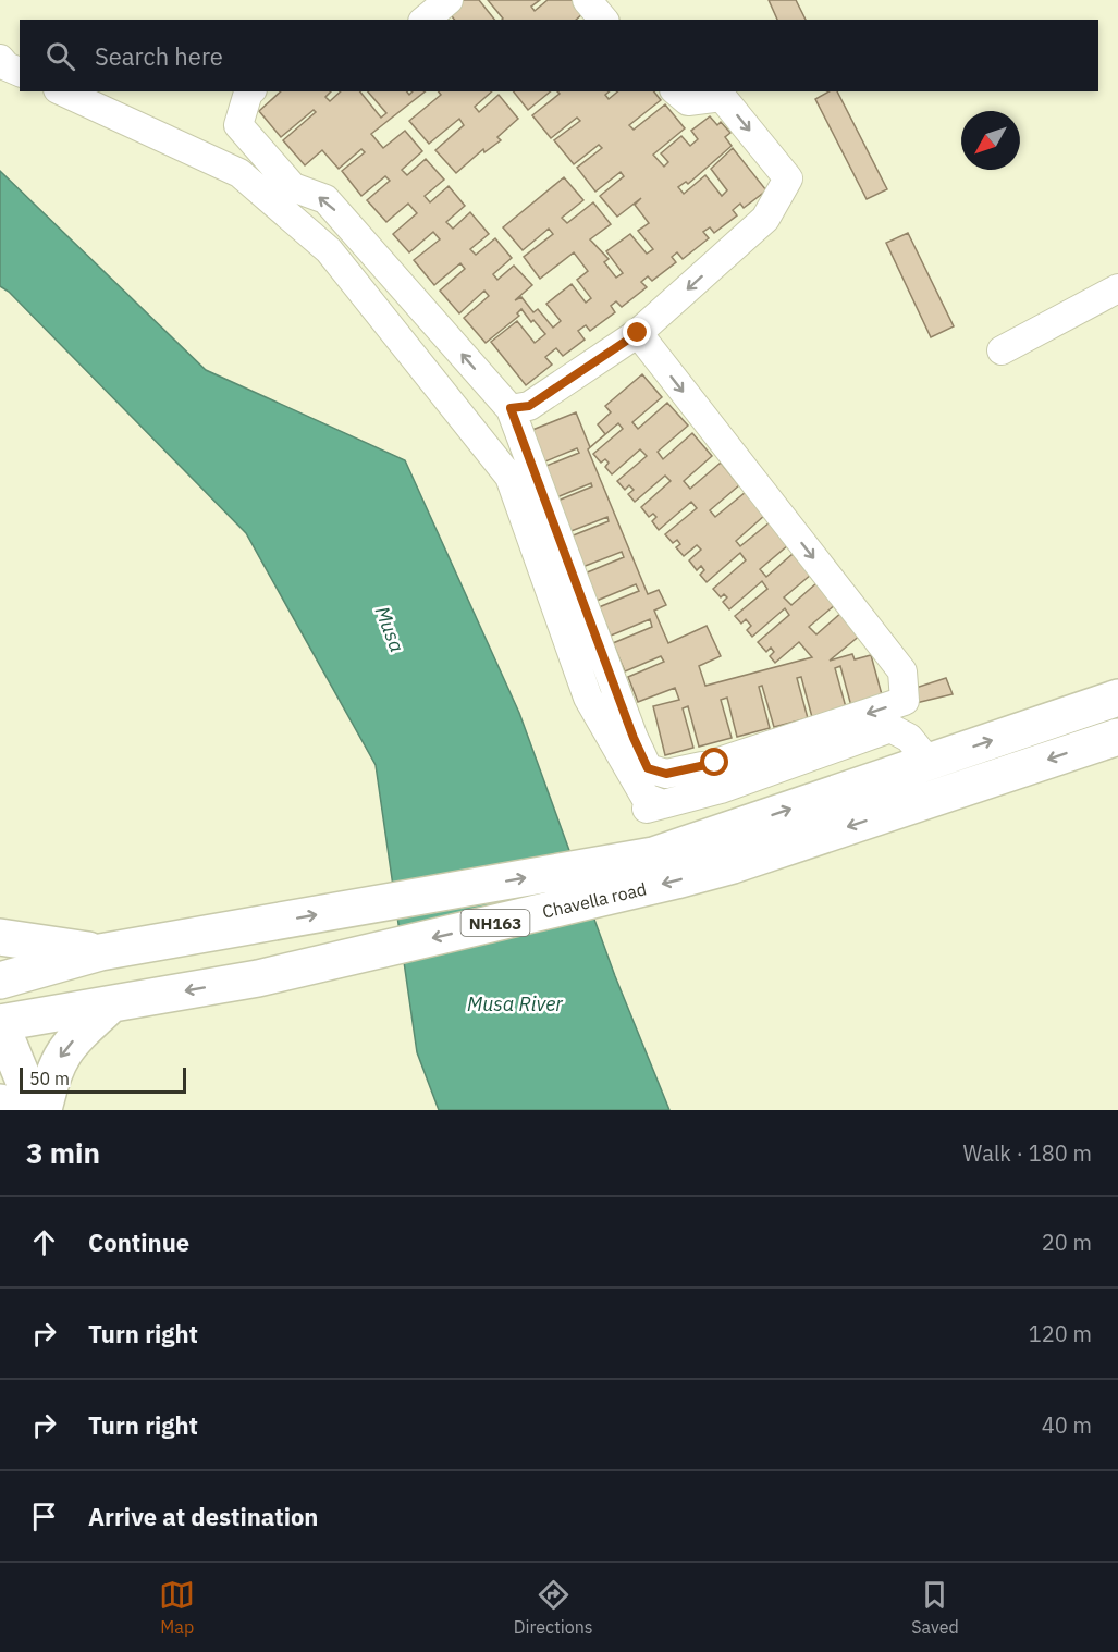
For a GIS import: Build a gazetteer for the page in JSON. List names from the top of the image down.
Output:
{
  "streets": {
    "main road": ["Chavella road", "NH163"]
  },
  "crossings": [
    ["Chavella road", "NH163"]
  ],
  "water": ["Musa", "Musa River"],
  "scale_bar": "50 m",
  "north": "bottom left",
  "page": {
    "search": "Search here",
    "scale": "50 m",
    "heading": ["3 min", "Walk · 180 m"],
    "list": [
      ["Continue", "20 m"],
      ["Turn right", "120 m"],
      ["Turn right", "40 m"],
      "Arrive at destination"
    ],
    "nav": ["Map", "Directions", "Saved"]
  }
}
